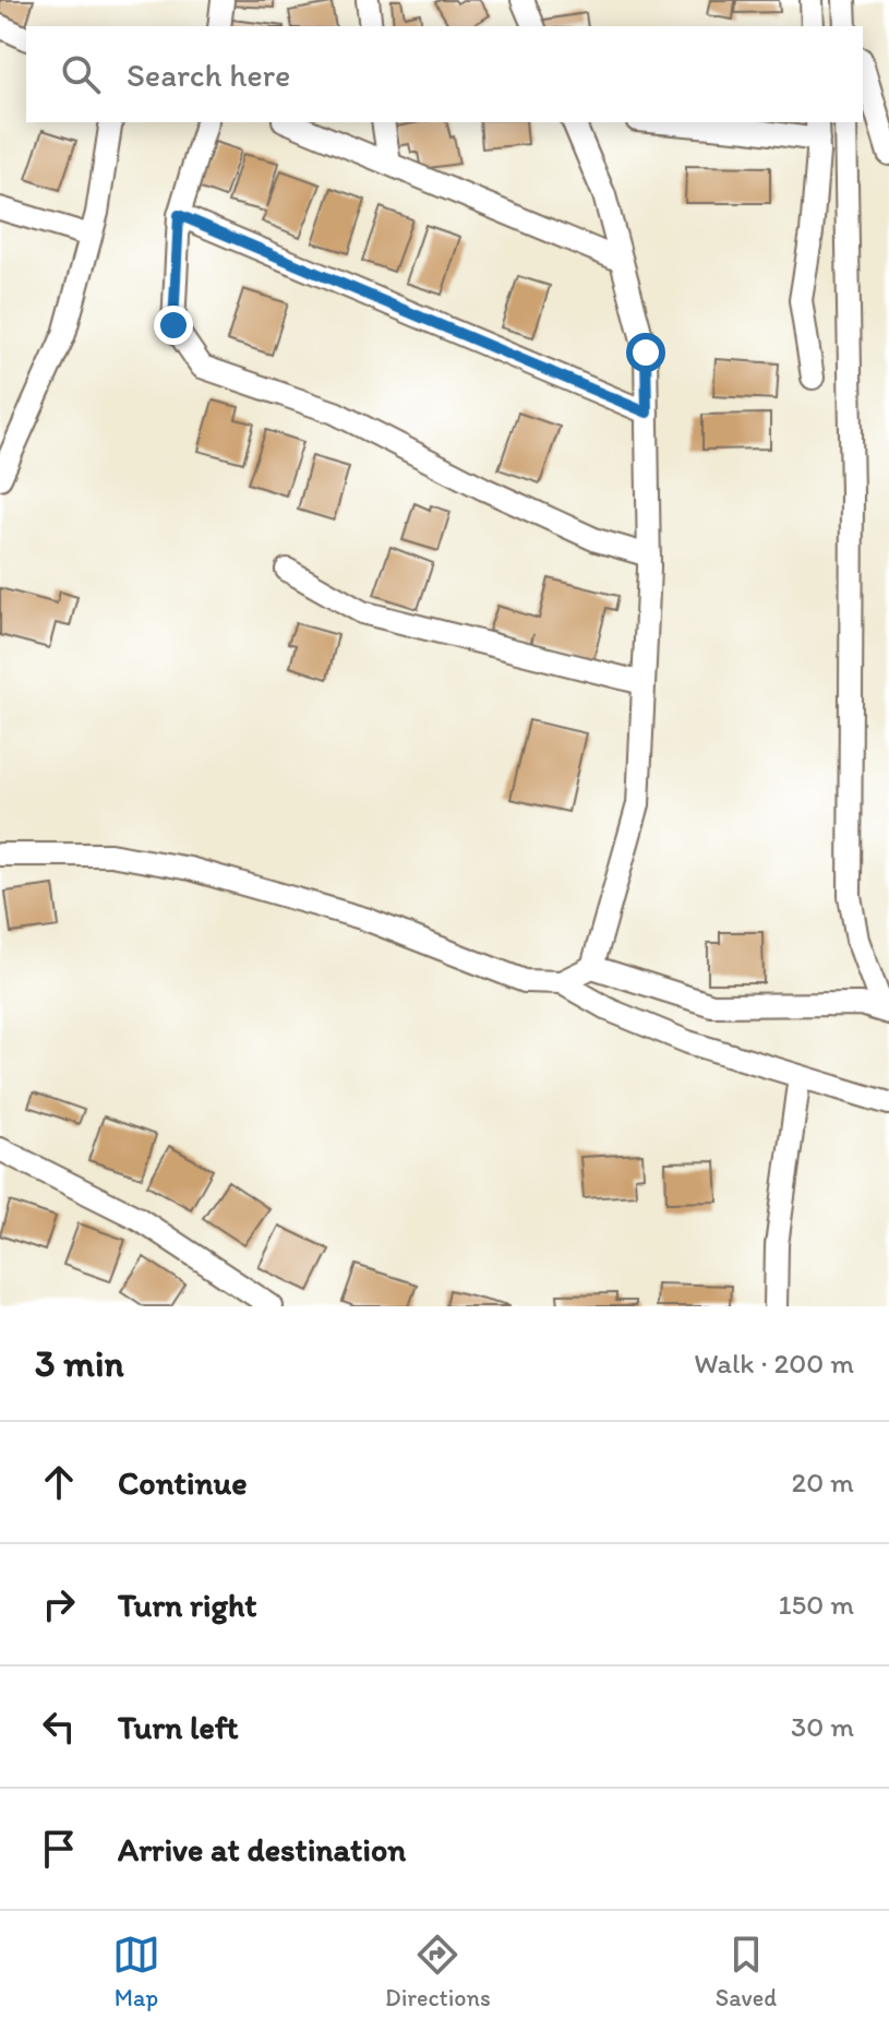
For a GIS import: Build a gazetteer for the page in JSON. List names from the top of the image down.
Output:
{
  "page": {
    "search": "Search here",
    "heading": ["3 min", "Walk · 200 m"],
    "list": [
      ["Continue", "20 m"],
      ["Turn right", "150 m"],
      ["Turn left", "30 m"],
      "Arrive at destination"
    ],
    "nav": ["Map", "Directions", "Saved"]
  }
}
